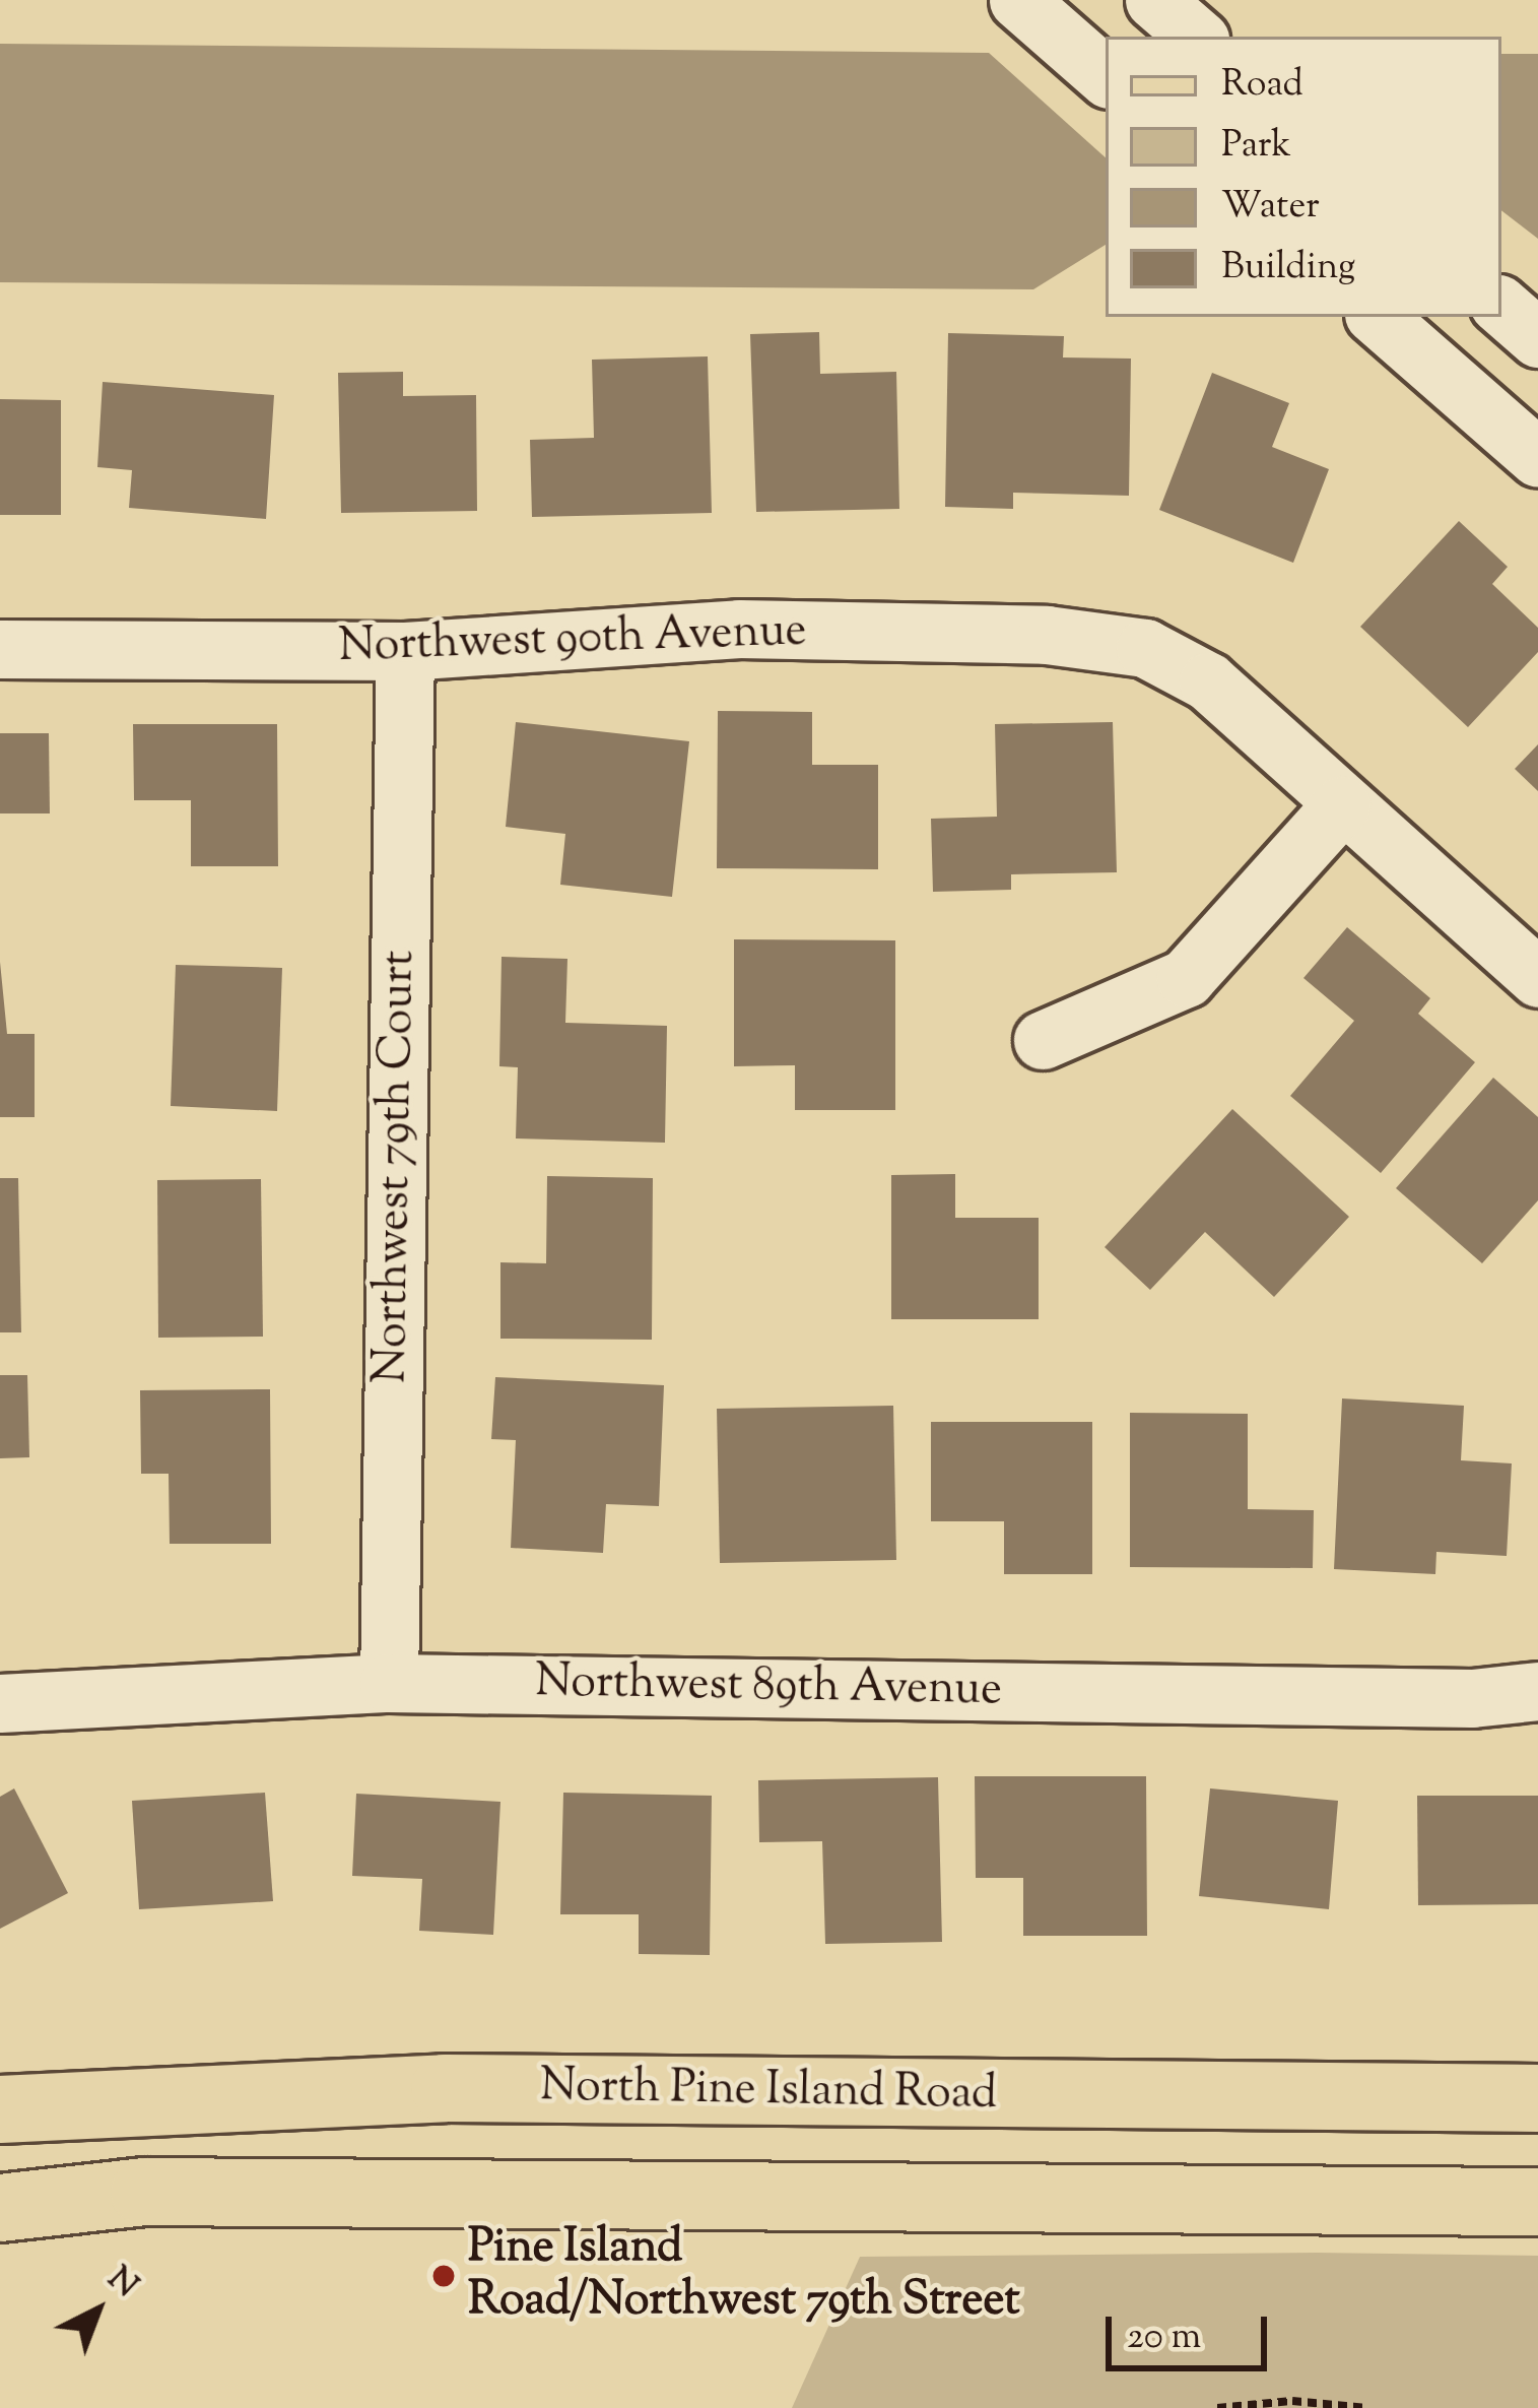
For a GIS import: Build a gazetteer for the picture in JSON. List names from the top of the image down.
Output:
{
  "streets": {
    "main road": ["North Pine Island Road"],
    "street": ["Northwest 90th Avenue", "Northwest 79th Court", "Northwest 89th Avenue"]
  },
  "crossings": [
    ["Northwest 90th Avenue", "Northwest 79th Court"],
    ["Northwest 79th Court", "Northwest 89th Avenue"]
  ],
  "places": ["Pine Island Road/Northwest 79th Street"],
  "legend": [
    "Road",
    "Park",
    "Water",
    "Building"
  ],
  "scale_bar": "20 m",
  "north": "top right"
}
